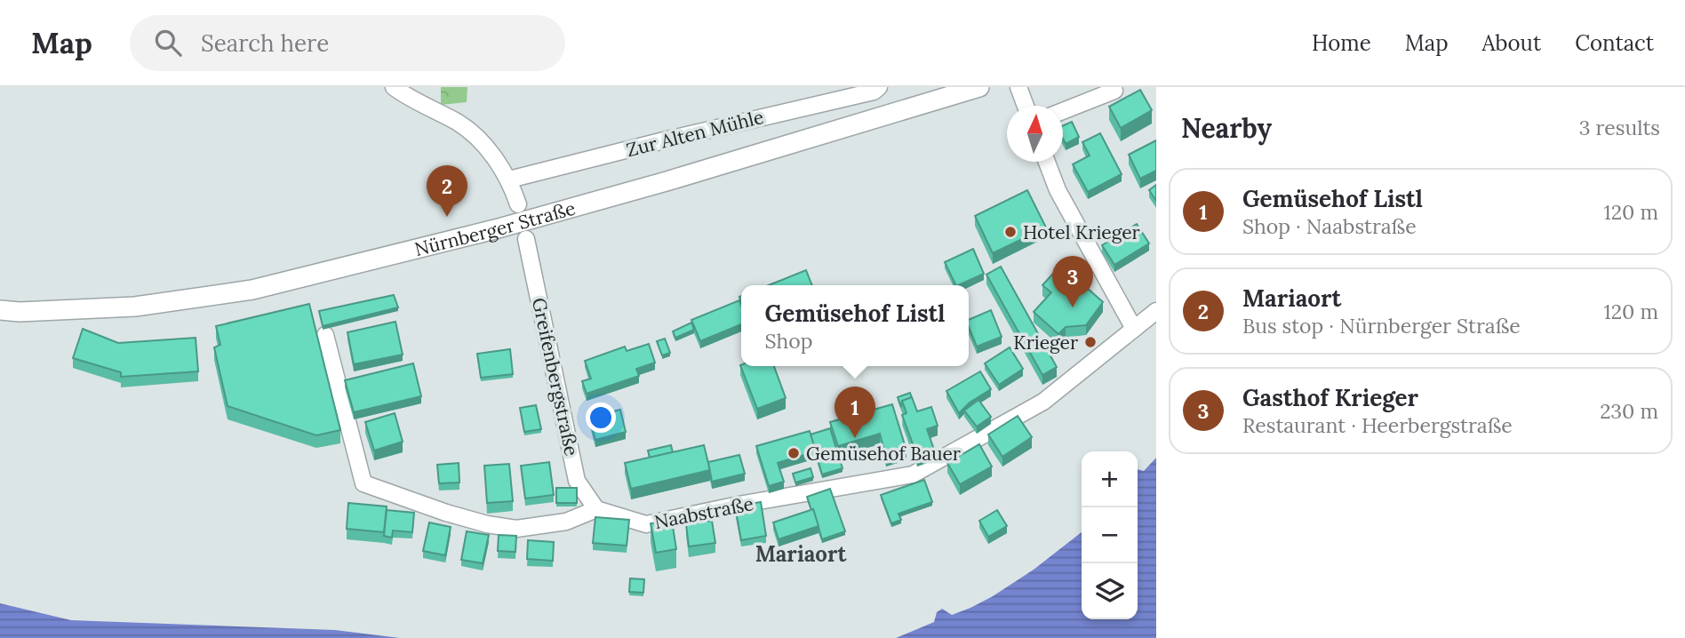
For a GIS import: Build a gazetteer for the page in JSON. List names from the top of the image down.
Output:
{
  "streets": {
    "main road": ["Nürnberger Straße"],
    "street": ["Zur Alten Mühle", "Greifenbergstraße", "Naabstraße"]
  },
  "crossings": [
    ["Greifenbergstraße", "Naabstraße"]
  ],
  "districts": ["Mariaort"],
  "places": ["Hotel Krieger", "Krieger", "Gemüsehof Bauer"],
  "north": "top",
  "page": {
    "header": "Map",
    "search": "Search here",
    "nav": [
      "Home",
      "Map",
      "About",
      "Contact"
    ],
    "heading": ["Nearby", "3 results"],
    "pins": ["2", "3", "1"],
    "list": [
      {
        "mark": "1",
        "name": "Gemüsehof Listl",
        "note": "Shop · Naabstraße",
        "value": "120 m"
      },
      {
        "mark": "2",
        "name": "Mariaort",
        "note": "Bus stop · Nürnberger Straße",
        "value": "120 m"
      },
      {
        "mark": "3",
        "name": "Gasthof Krieger",
        "note": "Restaurant · Heerbergstraße",
        "value": "230 m"
      }
    ],
    "popup": ["Gemüsehof Listl", "Shop"],
    "map_buttons": ["+", "−"]
  }
}
